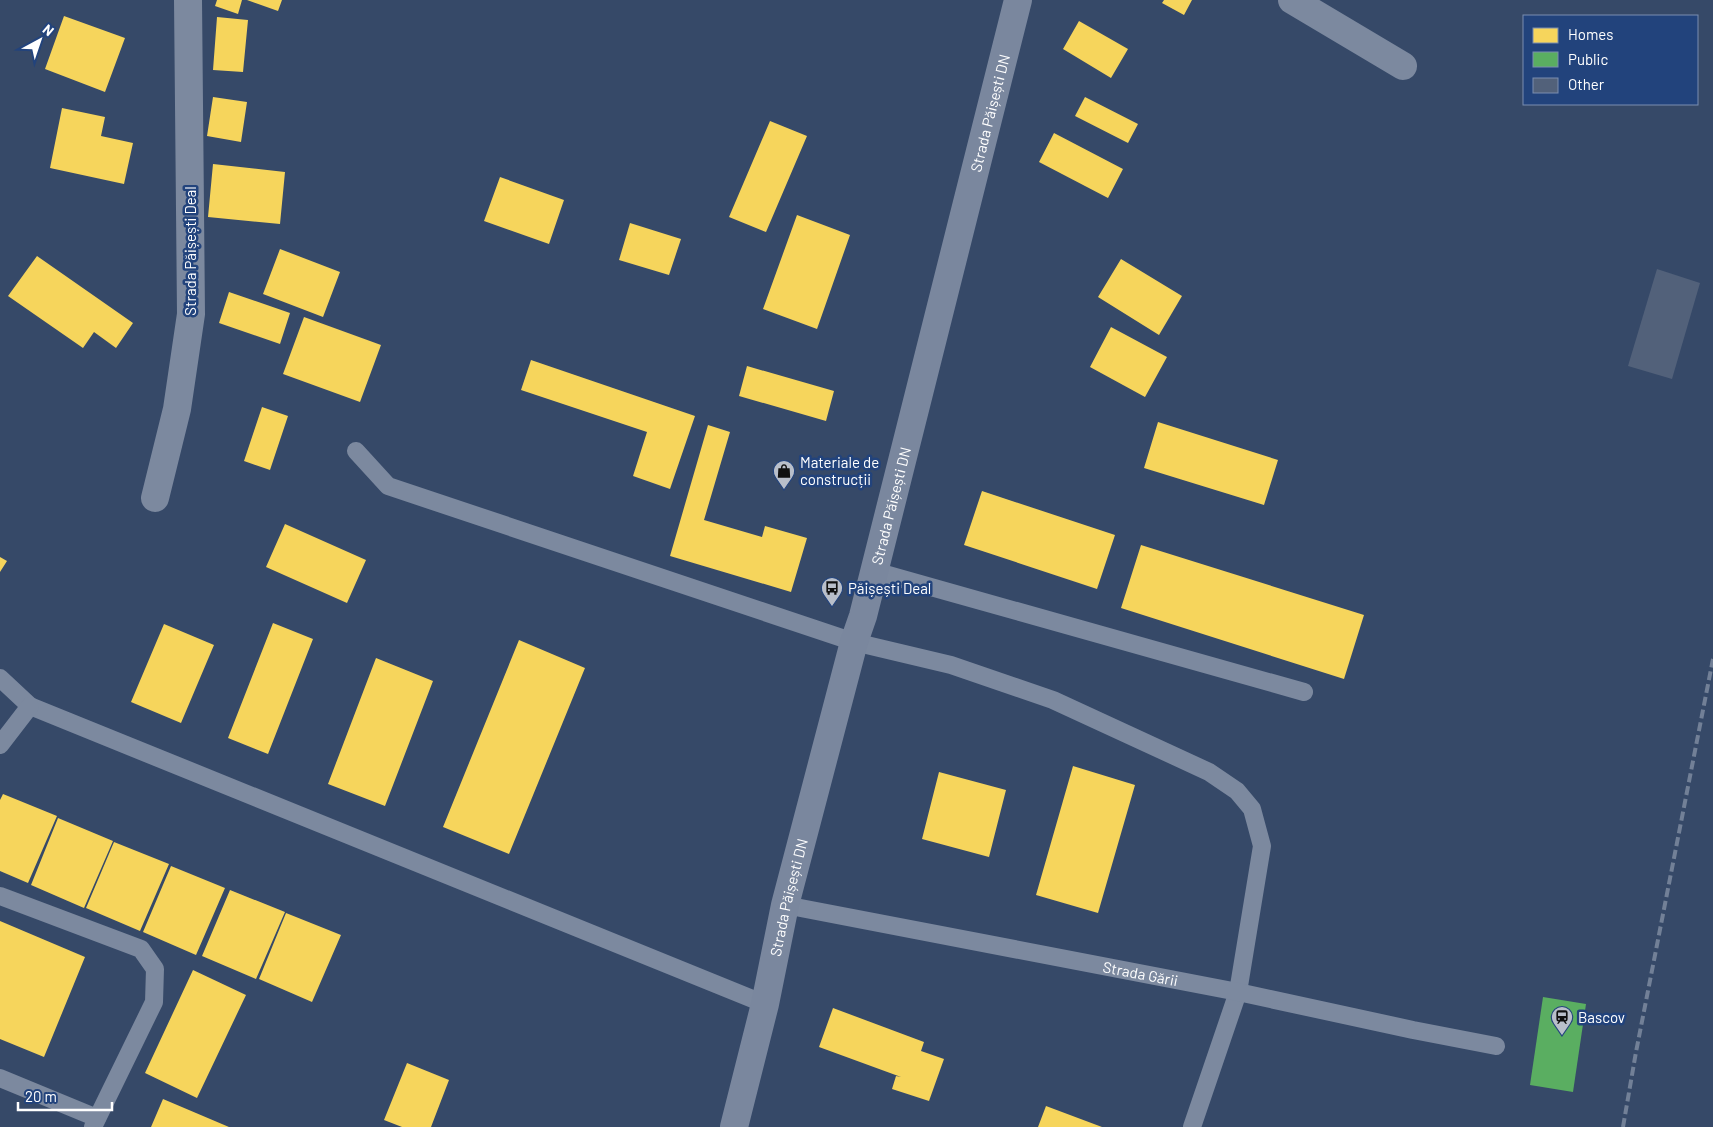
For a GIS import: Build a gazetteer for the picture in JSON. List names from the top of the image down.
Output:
{
  "streets": {
    "main road": ["Strada Păișești DN"],
    "street": ["Strada Păișești Deal"],
    "lane": ["Strada Gării"]
  },
  "crossings": [
    ["Strada Păișești DN", "Strada Gării"]
  ],
  "places": {
    "shop": ["Materiale de construcții"],
    "bus stop": ["Păișești Deal"],
    "station": ["Bascov"]
  },
  "legend": ["Homes", "Public", "Other"],
  "scale_bar": "20 m",
  "north": "top right"
}
